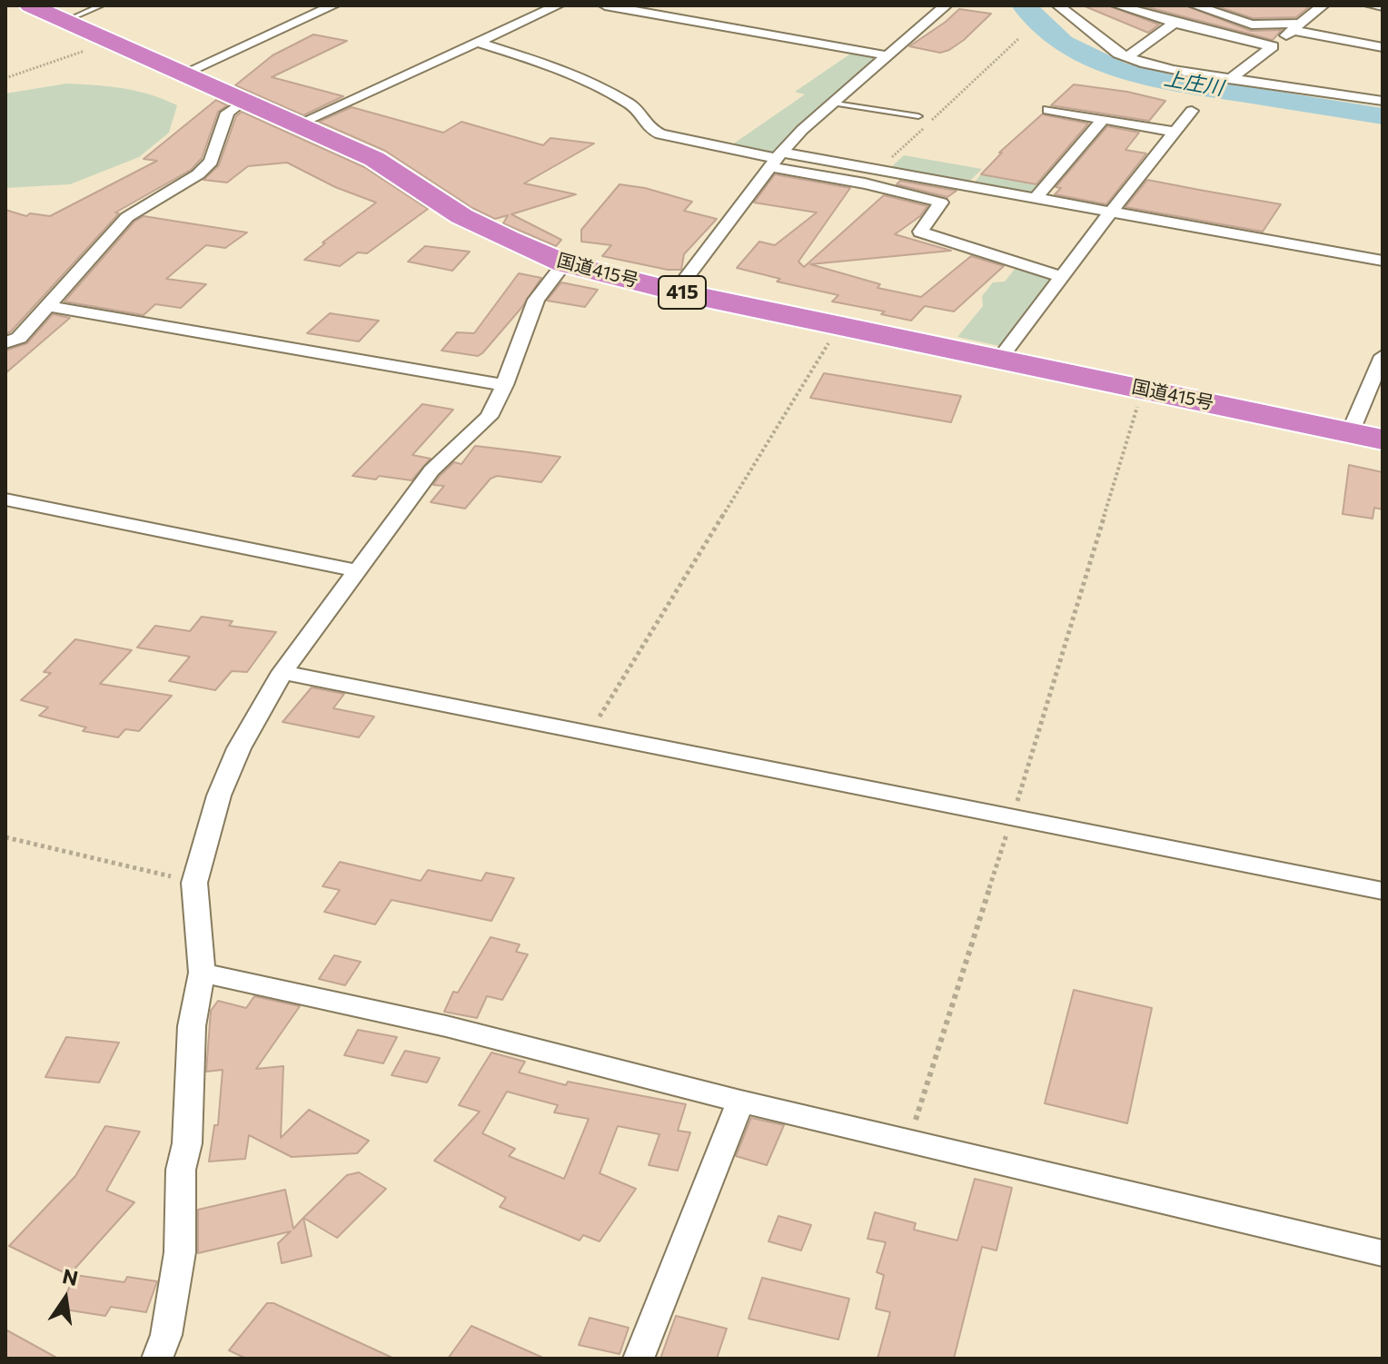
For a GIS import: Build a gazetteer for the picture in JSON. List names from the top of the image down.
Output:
{
  "streets": {
    "highway": ["国道415号", "415"]
  },
  "water": ["上庄川"],
  "north": "top"
}
